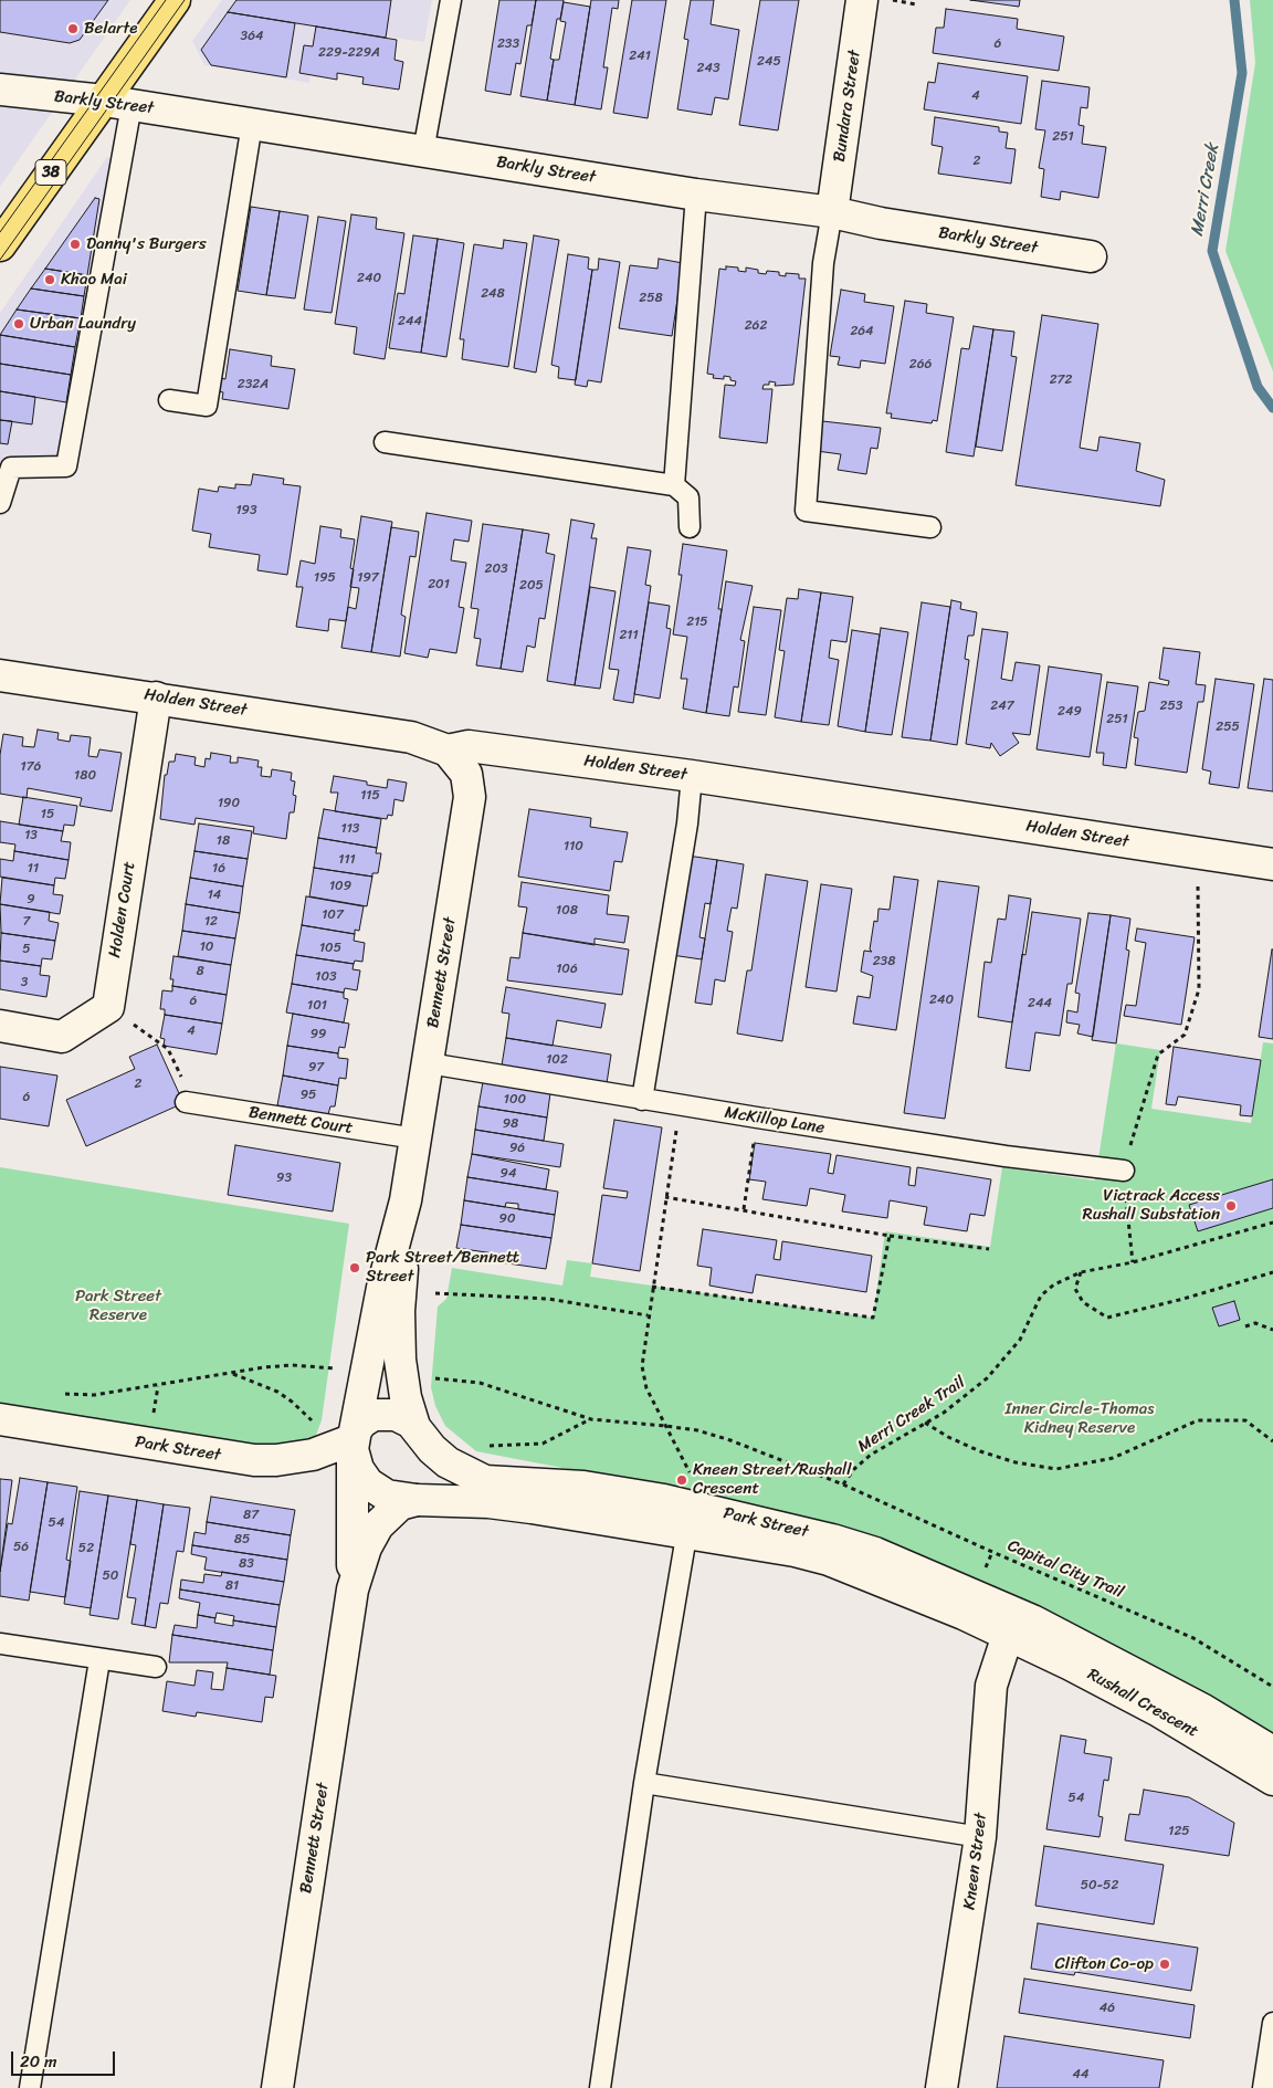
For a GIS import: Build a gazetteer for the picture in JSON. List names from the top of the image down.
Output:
{
  "streets": {
    "highway": ["38"],
    "street": [
      "Barkly Street",
      "Bundara Street",
      "Holden Street",
      "Holden Court",
      "Bennett Street",
      "Park Street",
      "Rushall Crescent",
      "Kneen Street"
    ],
    "lane": ["Bennett Court", "McKillop Lane"],
    "path": ["Merri Creek Trail", "Capital City Trail"]
  },
  "crossings": [
    ["Barkly Street", "Bundara Street"],
    ["Barkly Street", "38"],
    ["Holden Street", "Holden Court"],
    ["Holden Street", "Bennett Street"],
    ["Bennett Street", "Bennett Court"],
    ["Bennett Street", "McKillop Lane"],
    ["Bennett Street", "Park Street"],
    ["Merri Creek Trail", "Capital City Trail"],
    ["Park Street", "Rushall Crescent"],
    ["Park Street", "Kneen Street"],
    ["Rushall Crescent", "Kneen Street"]
  ],
  "water": ["Merri Creek"],
  "parks": ["Park Street Reserve", "Inner Circle-Thomas Kidney Reserve"],
  "places": [
    "Belarte",
    "Danny's Burgers",
    "Khao Mai",
    "Urban Laundry",
    "Victrack Access Rushall Substation",
    "Park Street/Bennett Street",
    "Kneen Street/Rushall Crescent",
    "Clifton Co-op"
  ],
  "house_numbers": [
    "364",
    "233",
    "6",
    "229-229A",
    "241",
    "245",
    "243",
    "4",
    "251",
    "2",
    "240",
    "248",
    "258",
    "244",
    "262",
    "264",
    "266",
    "272",
    "232A",
    "193",
    "203",
    "195",
    "197",
    "201",
    "205",
    "215",
    "211",
    "247",
    "253",
    "249",
    "251",
    "255",
    "176",
    "180",
    "115",
    "190",
    "15",
    "113",
    "13",
    "18",
    "110",
    "111",
    "11",
    "16",
    "109",
    "14",
    "9",
    "108",
    "107",
    "7",
    "12",
    "10",
    "105",
    "5",
    "238",
    "106",
    "8",
    "103",
    "3",
    "240",
    "6",
    "244",
    "101",
    "4",
    "99",
    "102",
    "97",
    "2",
    "95",
    "6",
    "100",
    "98",
    "96",
    "94",
    "93",
    "90",
    "87",
    "54",
    "85",
    "56",
    "52",
    "83",
    "50",
    "81",
    "54",
    "125",
    "50-52",
    "46",
    "44"
  ],
  "scale_bar": "20 m"
}
